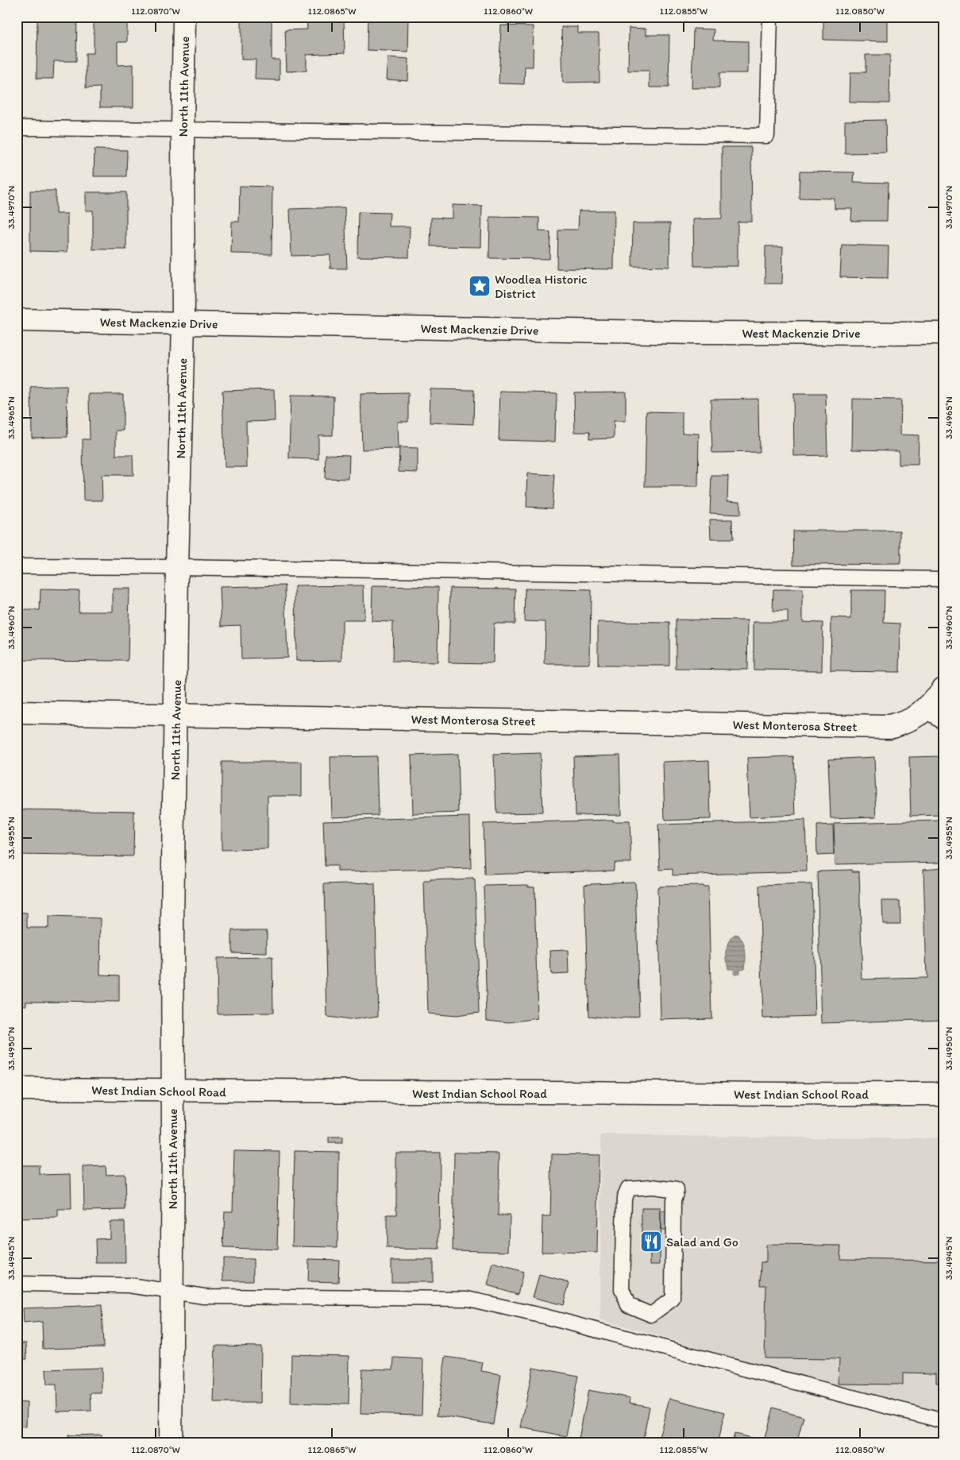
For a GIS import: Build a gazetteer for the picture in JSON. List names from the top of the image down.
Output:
{
  "streets": {
    "street": [
      "North 11th Avenue",
      "West Mackenzie Drive",
      "West Monterosa Street",
      "West Indian School Road"
    ]
  },
  "crossings": [
    ["North 11th Avenue", "West Mackenzie Drive"],
    ["North 11th Avenue", "West Monterosa Street"],
    ["North 11th Avenue", "West Indian School Road"]
  ],
  "places": {
    "place": ["Woodlea Historic District"],
    "restaurant": ["Salad and Go"]
  },
  "coordinates": [
    "112.0870°W",
    "112.0865°W",
    "112.0860°W",
    "112.0855°W",
    "112.0850°W",
    "33.4970°N",
    "33.4965°N",
    "33.4960°N",
    "33.4955°N",
    "33.4950°N",
    "33.4945°N"
  ]
}
